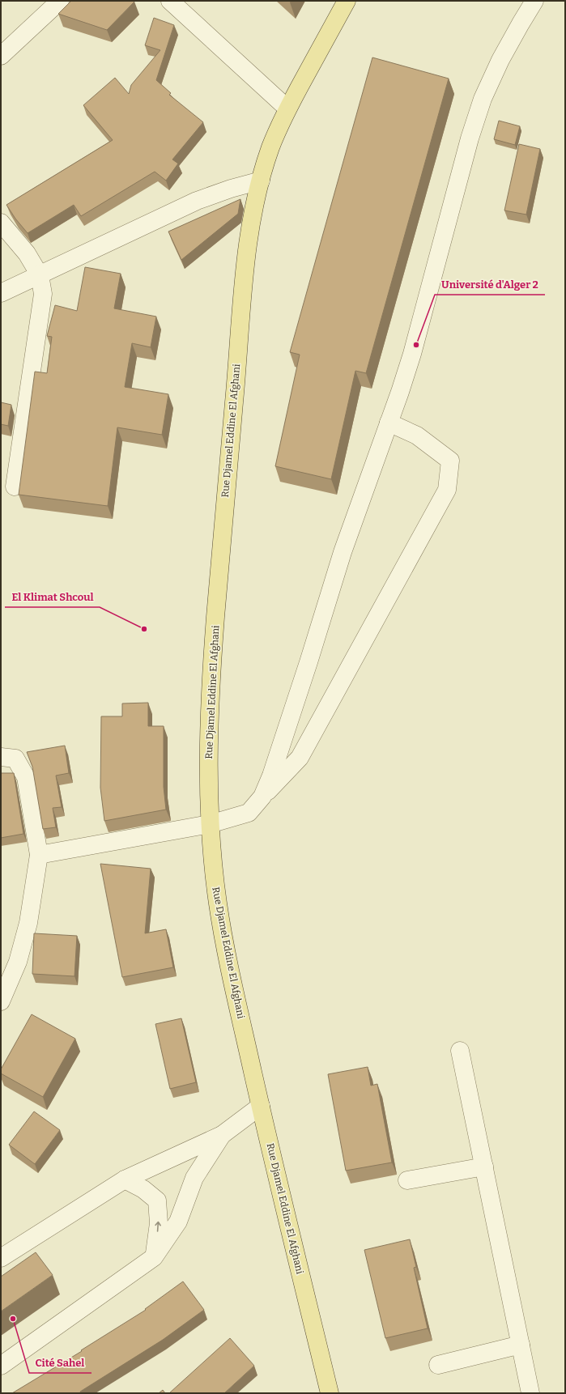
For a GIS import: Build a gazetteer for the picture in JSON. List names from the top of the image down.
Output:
{
  "streets": {
    "main road": ["Rue Djamel Eddine El Afghani"]
  },
  "places": ["Université d'Alger 2", "El Klimat Shcoul", "Cité Sahel"]
}
